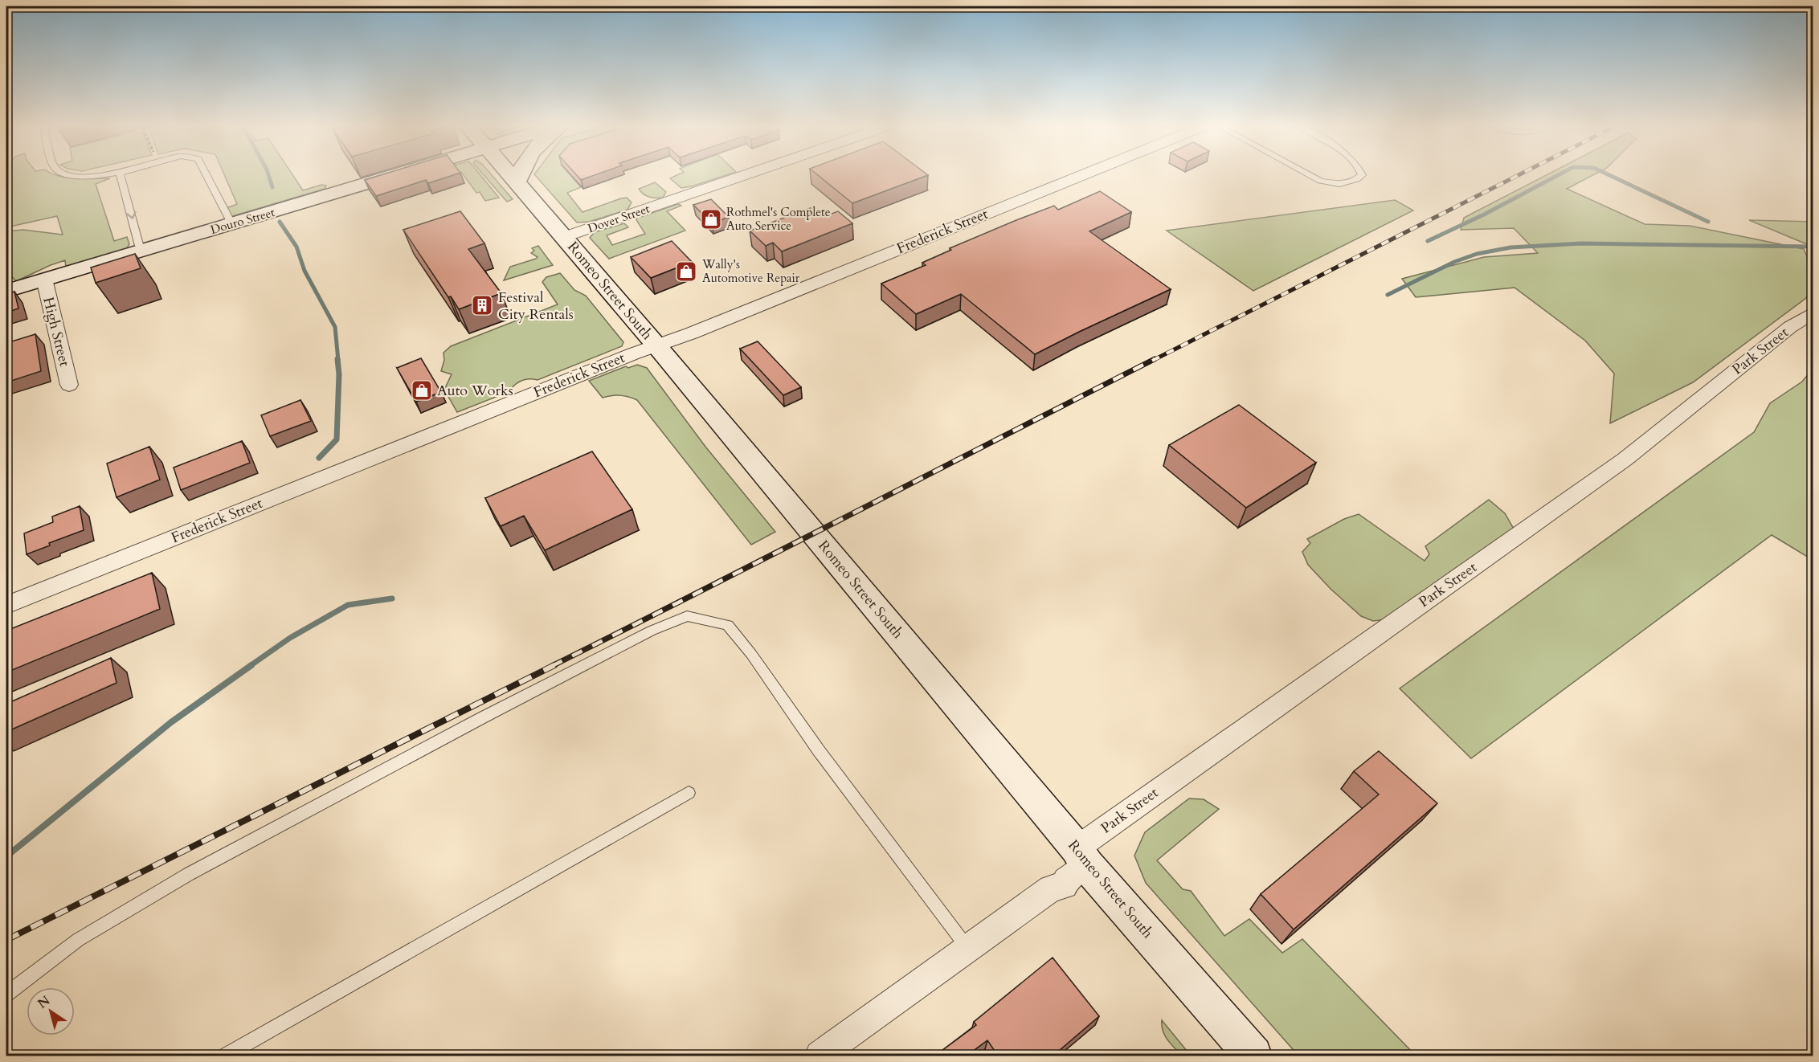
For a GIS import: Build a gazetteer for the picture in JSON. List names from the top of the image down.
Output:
{
  "streets": {
    "main road": ["Douro Street", "Romeo Street South"],
    "street": [
      "Dover Street",
      "Frederick Street",
      "High Street",
      "Park Street"
    ]
  },
  "crossings": [
    ["Dover Street", "Romeo Street South"],
    ["Douro Street", "High Street"],
    ["Frederick Street", "Romeo Street South"],
    ["Romeo Street South", "Park Street"]
  ],
  "places": {
    "shop": ["Rothmel's Complete Auto Service", "Wally's Automotive Repair", "Auto Works"],
    "building": ["Festival City Rentals"]
  },
  "north": "top left"
}
